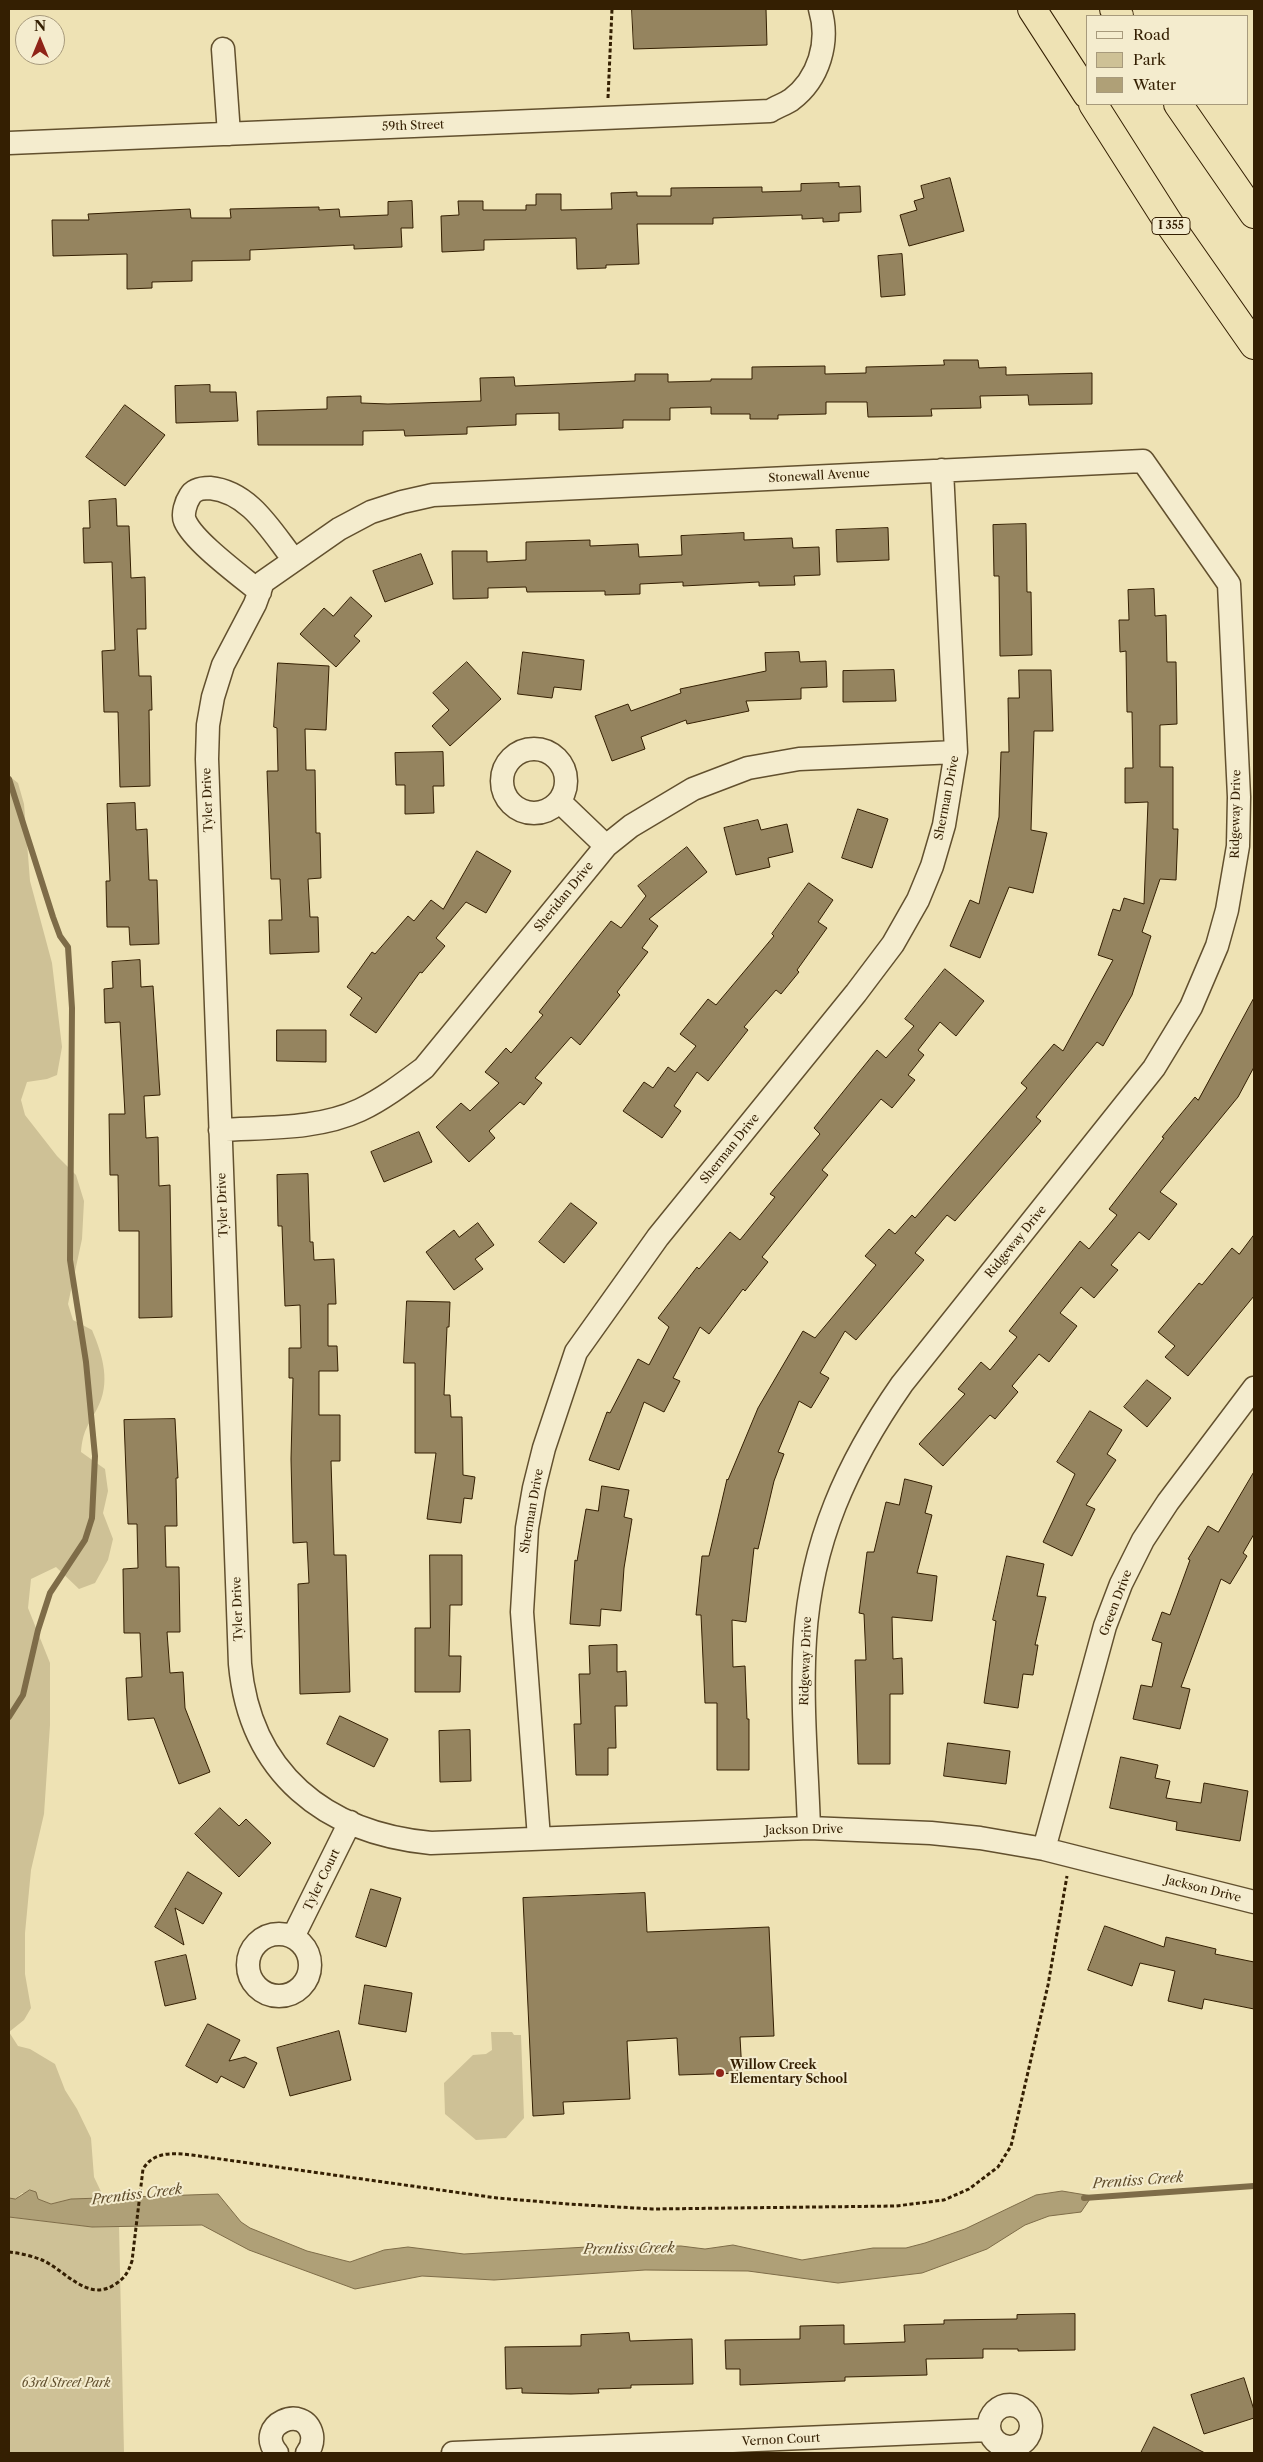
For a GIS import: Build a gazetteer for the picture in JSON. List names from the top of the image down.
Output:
{
  "streets": {
    "highway": ["I 355"],
    "street": [
      "59th Street",
      "Stonewall Avenue",
      "Sherman Drive",
      "Tyler Drive",
      "Ridgeway Drive",
      "Sheridan Drive",
      "Green Drive",
      "Jackson Drive",
      "Tyler Court",
      "Vernon Court"
    ]
  },
  "crossings": [
    ["Stonewall Avenue", "Sherman Drive"],
    ["Stonewall Avenue", "Tyler Drive"],
    ["Stonewall Avenue", "Ridgeway Drive"],
    ["Sherman Drive", "Sheridan Drive"],
    ["Sherman Drive", "Jackson Drive"],
    ["Tyler Drive", "Sheridan Drive"],
    ["Tyler Drive", "Jackson Drive"],
    ["Tyler Drive", "Tyler Court"],
    ["Ridgeway Drive", "Jackson Drive"],
    ["Green Drive", "Jackson Drive"],
    ["Jackson Drive", "Tyler Court"]
  ],
  "water": ["Prentiss Creek"],
  "parks": ["63rd Street Park"],
  "places": ["Willow Creek Elementary School"],
  "legend": ["Road", "Park", "Water"],
  "north": "top"
}
